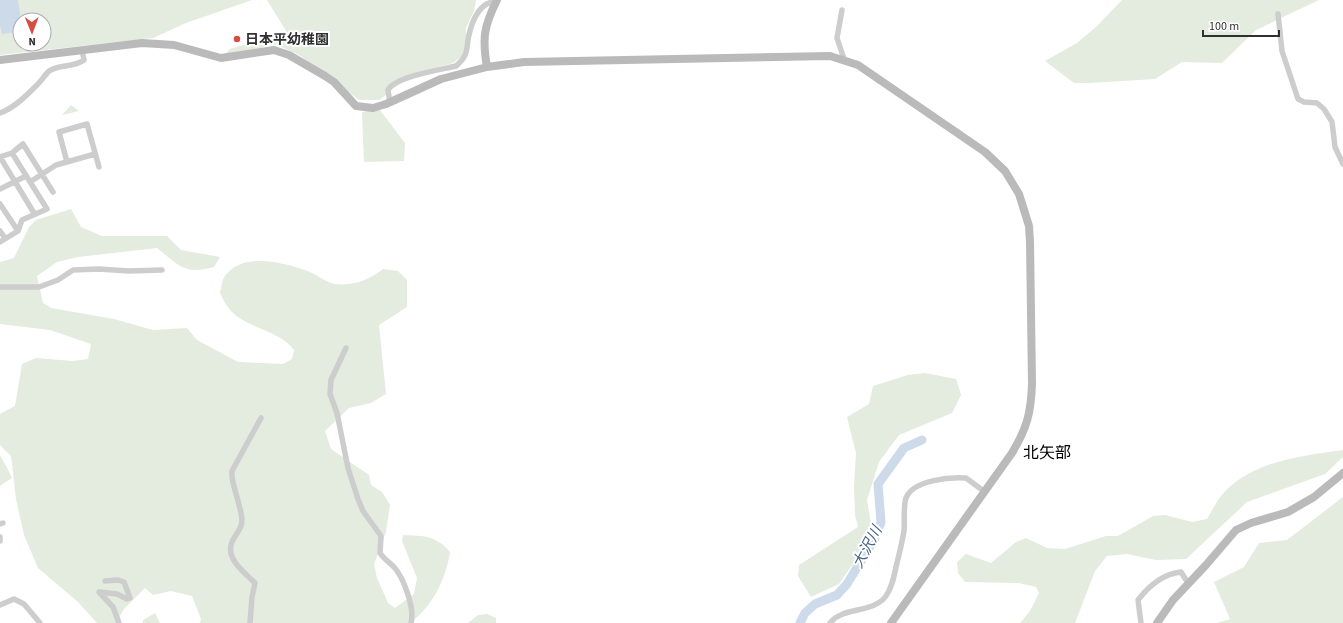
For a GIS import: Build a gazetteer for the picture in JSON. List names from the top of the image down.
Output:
{
  "districts": ["北矢部"],
  "water": ["大沢川"],
  "places": ["日本平幼稚園"],
  "scale_bar": "100 m",
  "north": "bottom"
}
